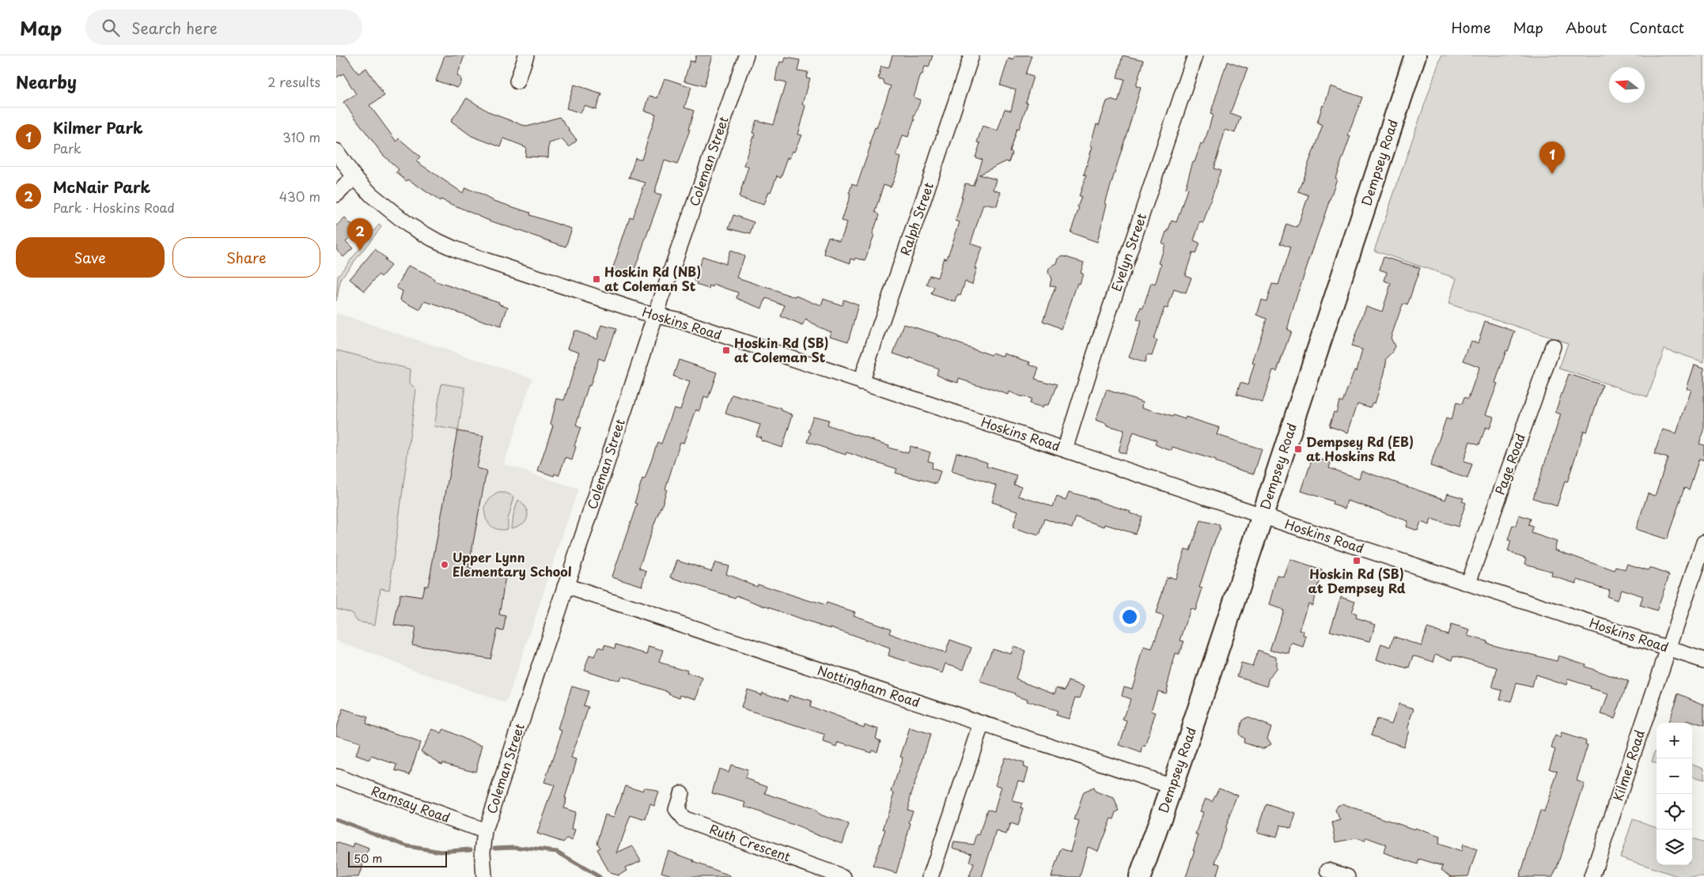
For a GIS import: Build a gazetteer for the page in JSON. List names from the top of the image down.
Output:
{
  "streets": {
    "street": [
      "Coleman Street",
      "Dempsey Road",
      "Ralph Street",
      "Evelyn Street",
      "Hoskins Road",
      "Page Road",
      "Nottingham Road",
      "Kilmer Road",
      "Ramsay Road",
      "Ruth Crescent"
    ]
  },
  "crossings": [
    ["Coleman Street", "Hoskins Road"],
    ["Coleman Street", "Nottingham Road"],
    ["Coleman Street", "Ramsay Road"],
    ["Dempsey Road", "Hoskins Road"],
    ["Dempsey Road", "Nottingham Road"],
    ["Ralph Street", "Hoskins Road"],
    ["Evelyn Street", "Hoskins Road"],
    ["Hoskins Road", "Page Road"],
    ["Hoskins Road", "Kilmer Road"]
  ],
  "places": {
    "transit": [
      "Hoskin Rd (NB) at Coleman St",
      "Hoskin Rd (SB) at Coleman St",
      "Dempsey Rd (EB) at Hoskins Rd",
      "Hoskin Rd (SB) at Dempsey Rd"
    ],
    "other": ["Upper Lynn Elementary School"]
  },
  "scale_bar": "50 m",
  "north": "left",
  "page": {
    "header": "Map",
    "search": "Search here",
    "nav": [
      "Home",
      "Map",
      "About",
      "Contact"
    ],
    "heading": ["Nearby", "2 results"],
    "list": [
      {
        "mark": "1",
        "name": "Kilmer Park",
        "note": "Park",
        "value": "310 m"
      },
      {
        "mark": "2",
        "name": "McNair Park",
        "note": "Park · Hoskins Road",
        "value": "430 m"
      }
    ],
    "pins": ["1", "2"],
    "buttons": ["Save", "Share"],
    "map_buttons": ["+", "−"],
    "scale": "50 m"
  }
}
